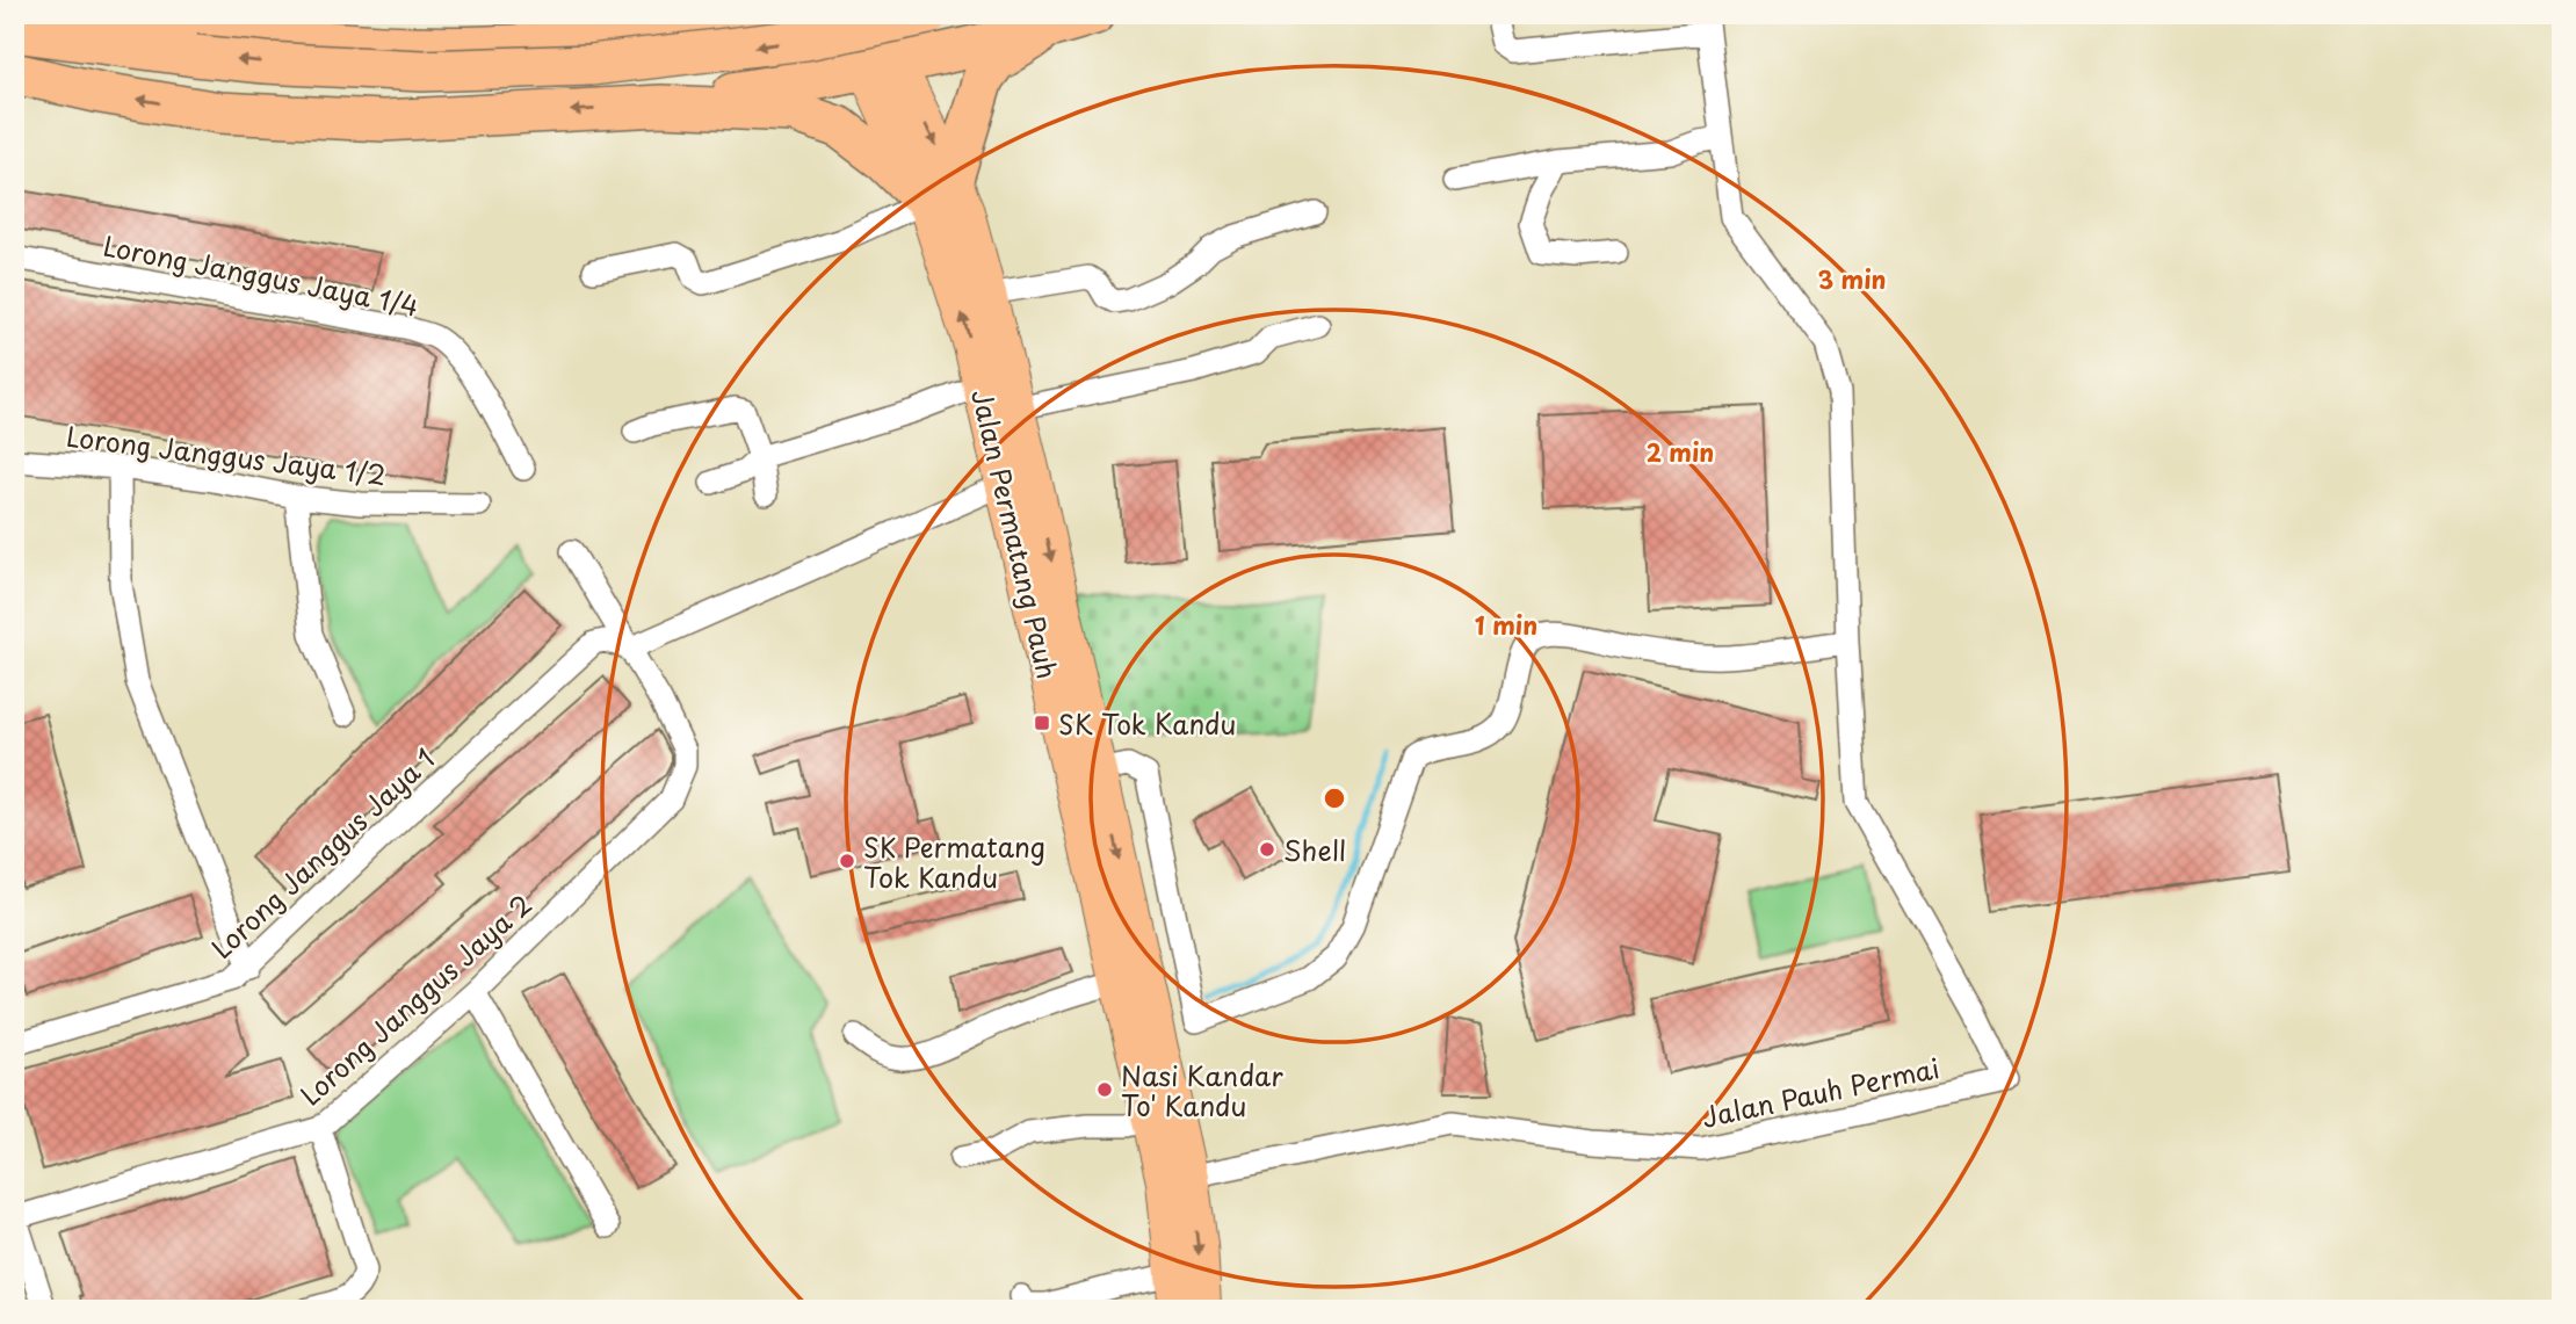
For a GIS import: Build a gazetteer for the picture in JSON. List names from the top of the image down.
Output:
{
  "streets": {
    "main road": ["Jalan Permatang Pauh"],
    "street": [
      "Lorong Janggus Jaya 1/4",
      "Lorong Janggus Jaya 1/2",
      "Lorong Janggus Jaya 1",
      "Lorong Janggus Jaya 2",
      "Jalan Pauh Permai"
    ]
  },
  "crossings": [
    ["Jalan Permatang Pauh", "Jalan Pauh Permai"],
    ["Lorong Janggus Jaya 1", "Lorong Janggus Jaya 2"]
  ],
  "places": {
    "transit": ["SK Tok Kandu"],
    "other": ["Shell", "SK Permatang Tok Kandu", "Nasi Kandar To' Kandu"]
  },
  "rings": ["3 min", "2 min", "1 min"]
}
